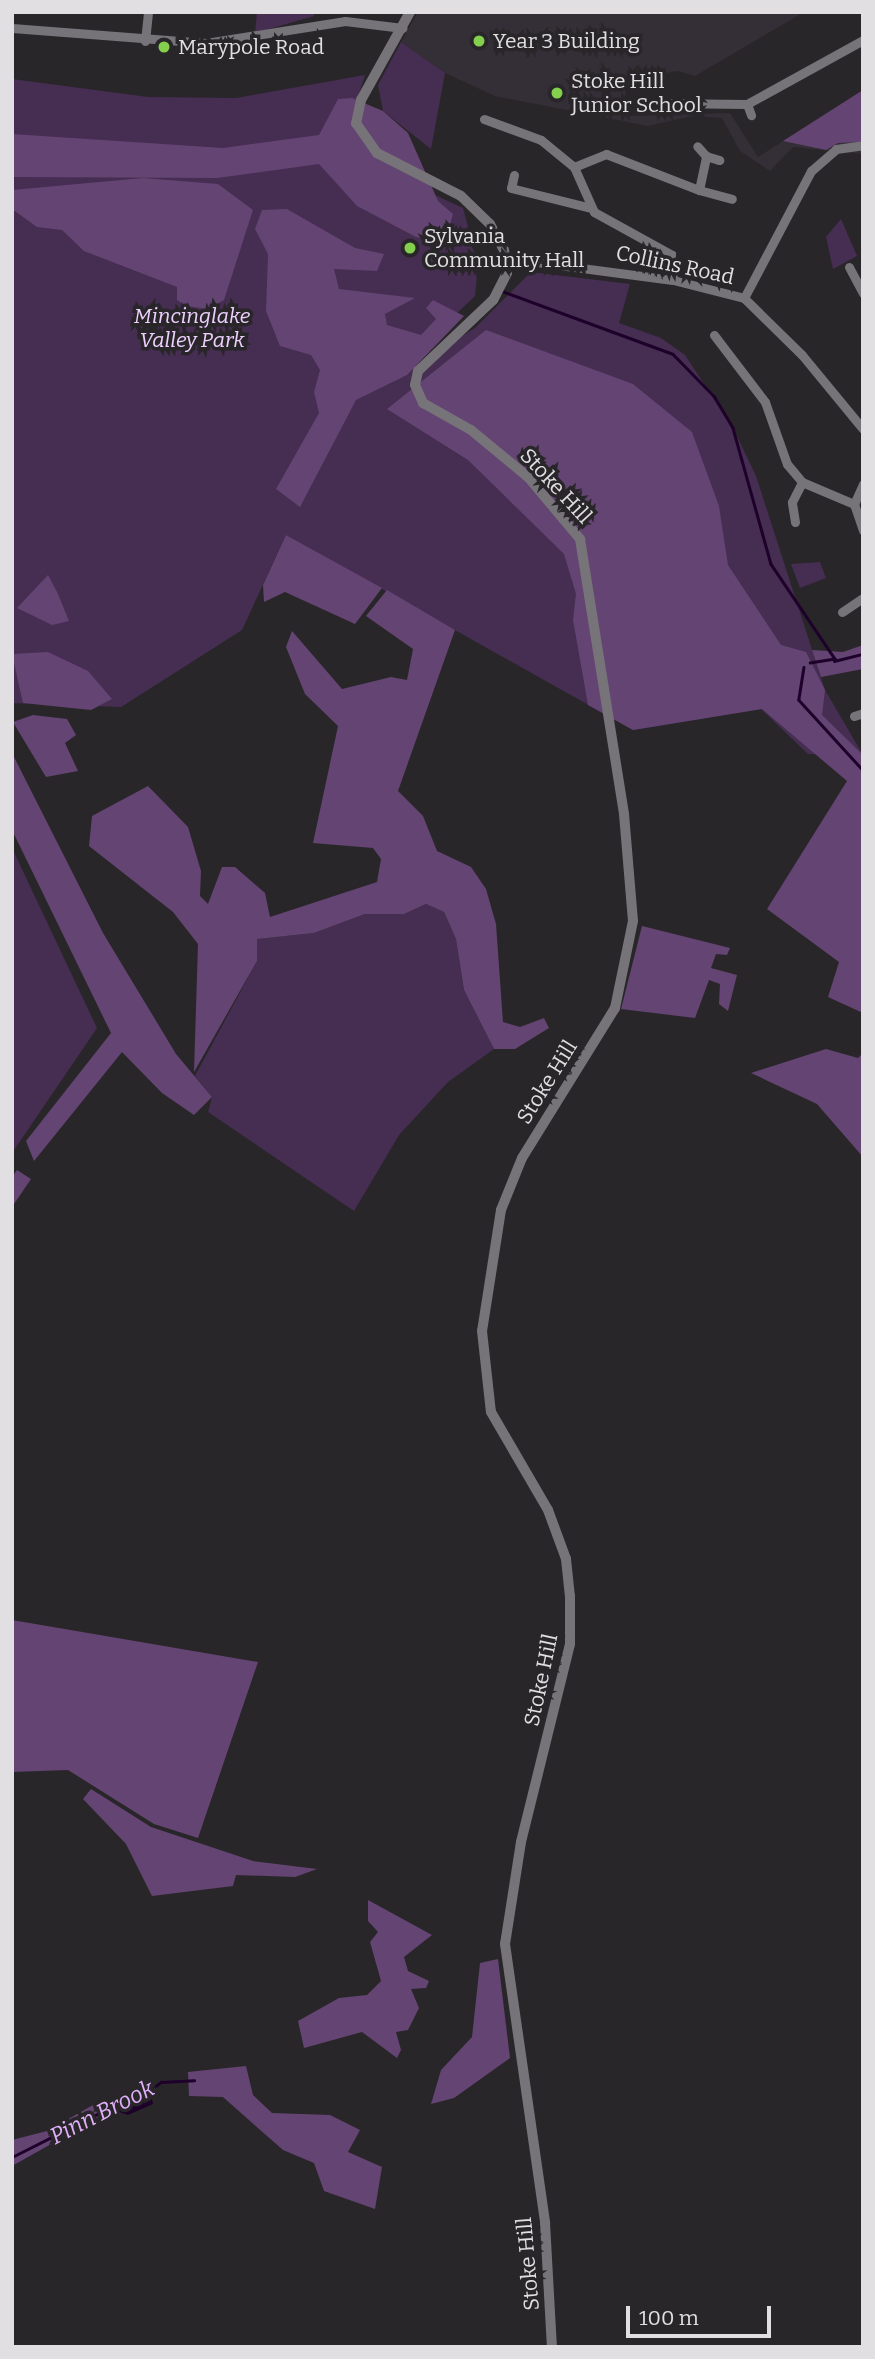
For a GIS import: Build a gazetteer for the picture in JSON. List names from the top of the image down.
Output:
{
  "streets": {
    "street": ["Collins Road", "Stoke Hill"]
  },
  "crossings": [
    ["Collins Road", "Stoke Hill"]
  ],
  "water": ["Pinn Brook"],
  "parks": ["Mincinglake Valley Park"],
  "places": [
    "Year 3 Building",
    "Marypole Road",
    "Stoke Hill Junior School",
    "Sylvania Community Hall"
  ],
  "scale_bar": "100 m"
}
